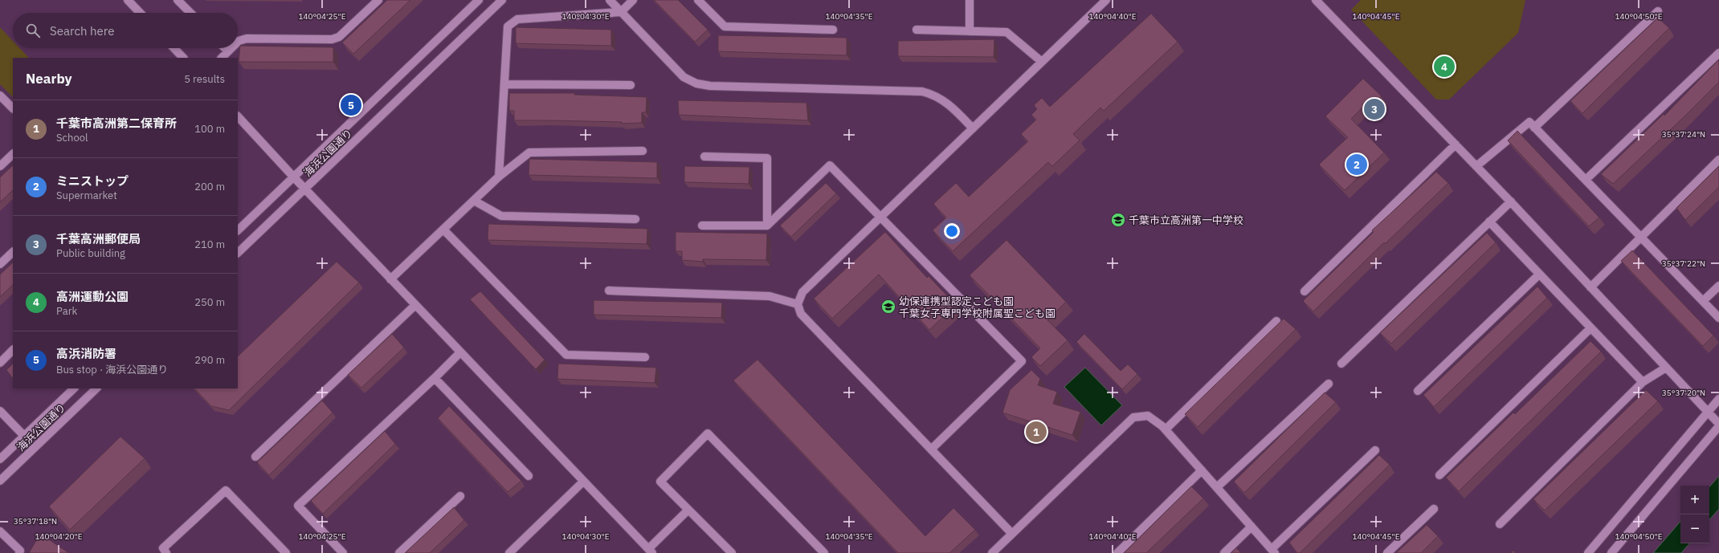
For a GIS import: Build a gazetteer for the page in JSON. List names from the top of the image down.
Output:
{
  "streets": {
    "street": ["海浜公園通り"]
  },
  "places": {
    "school or university": ["千葉市立高洲第一中学校", "幼保連携型認定こども園 千葉女子専門学校附属聖こども園"]
  },
  "page": {
    "search": "Search here",
    "pins": [
      "4",
      "5",
      "3",
      "2",
      "1"
    ],
    "heading": ["Nearby", "5 results"],
    "list": [
      {
        "mark": "1",
        "name": "千葉市高洲第二保育所",
        "note": "School",
        "value": "100 m"
      },
      {
        "mark": "2",
        "name": "ミニストップ",
        "note": "Supermarket",
        "value": "200 m"
      },
      {
        "mark": "3",
        "name": "千葉高洲郵便局",
        "note": "Public building",
        "value": "210 m"
      },
      {
        "mark": "4",
        "name": "高洲運動公園",
        "note": "Park",
        "value": "250 m"
      },
      {
        "mark": "5",
        "name": "高浜消防署",
        "note": "Bus stop · 海浜公園通り",
        "value": "290 m"
      }
    ],
    "map_buttons": ["+", "−"]
  },
  "coordinates": [
    "140°04'25\"E",
    "140°04'30\"E",
    "140°04'35\"E",
    "140°04'40\"E",
    "140°04'45\"E",
    "140°04'50\"E",
    "35°37'24\"N",
    "35°37'22\"N",
    "35°37'20\"N",
    "35°37'18\"N",
    "140°04'20\"E"
  ]
}
